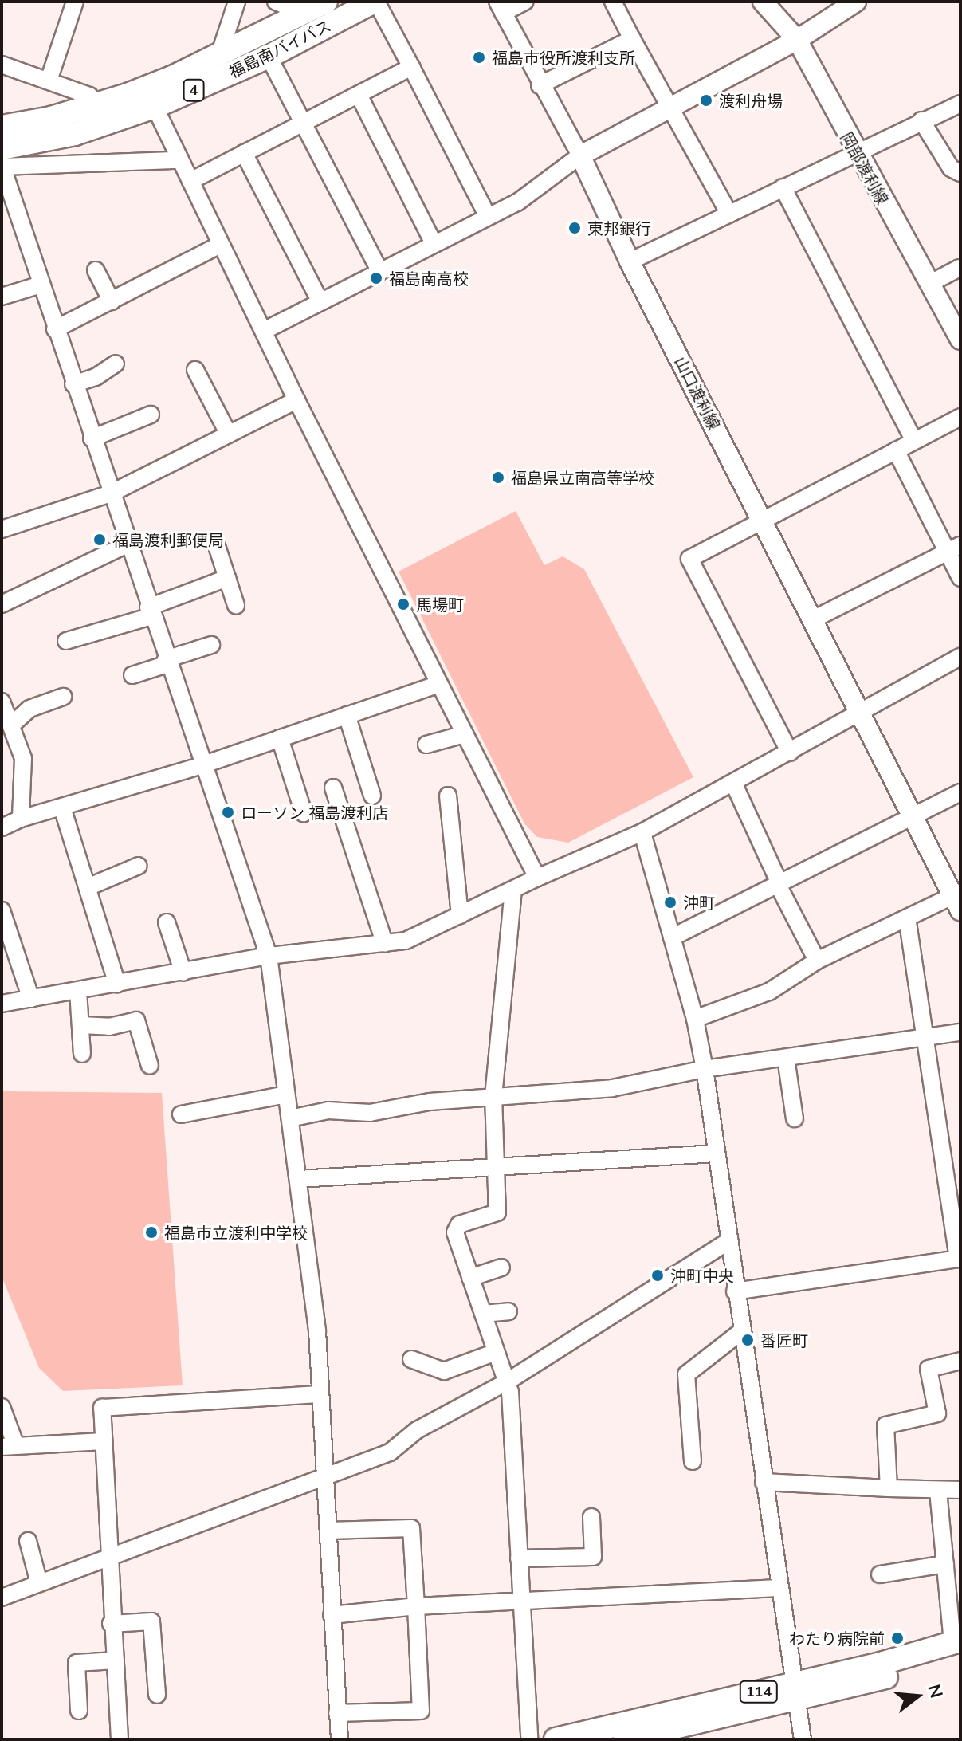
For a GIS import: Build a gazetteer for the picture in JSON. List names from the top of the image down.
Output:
{
  "streets": {
    "highway": ["福島南バイパス", "4", "114"],
    "main road": ["岡部渡利線", "山口渡利線"]
  },
  "places": [
    "福島市役所渡利支所",
    "渡利舟場",
    "東邦銀行",
    "福島南高校",
    "福島県立南高等学校",
    "福島渡利郵便局",
    "馬場町",
    "ローソン 福島渡利店",
    "沖町",
    "福島市立渡利中学校",
    "沖町中央",
    "番匠町",
    "わたり病院前"
  ],
  "north": "right"
}
